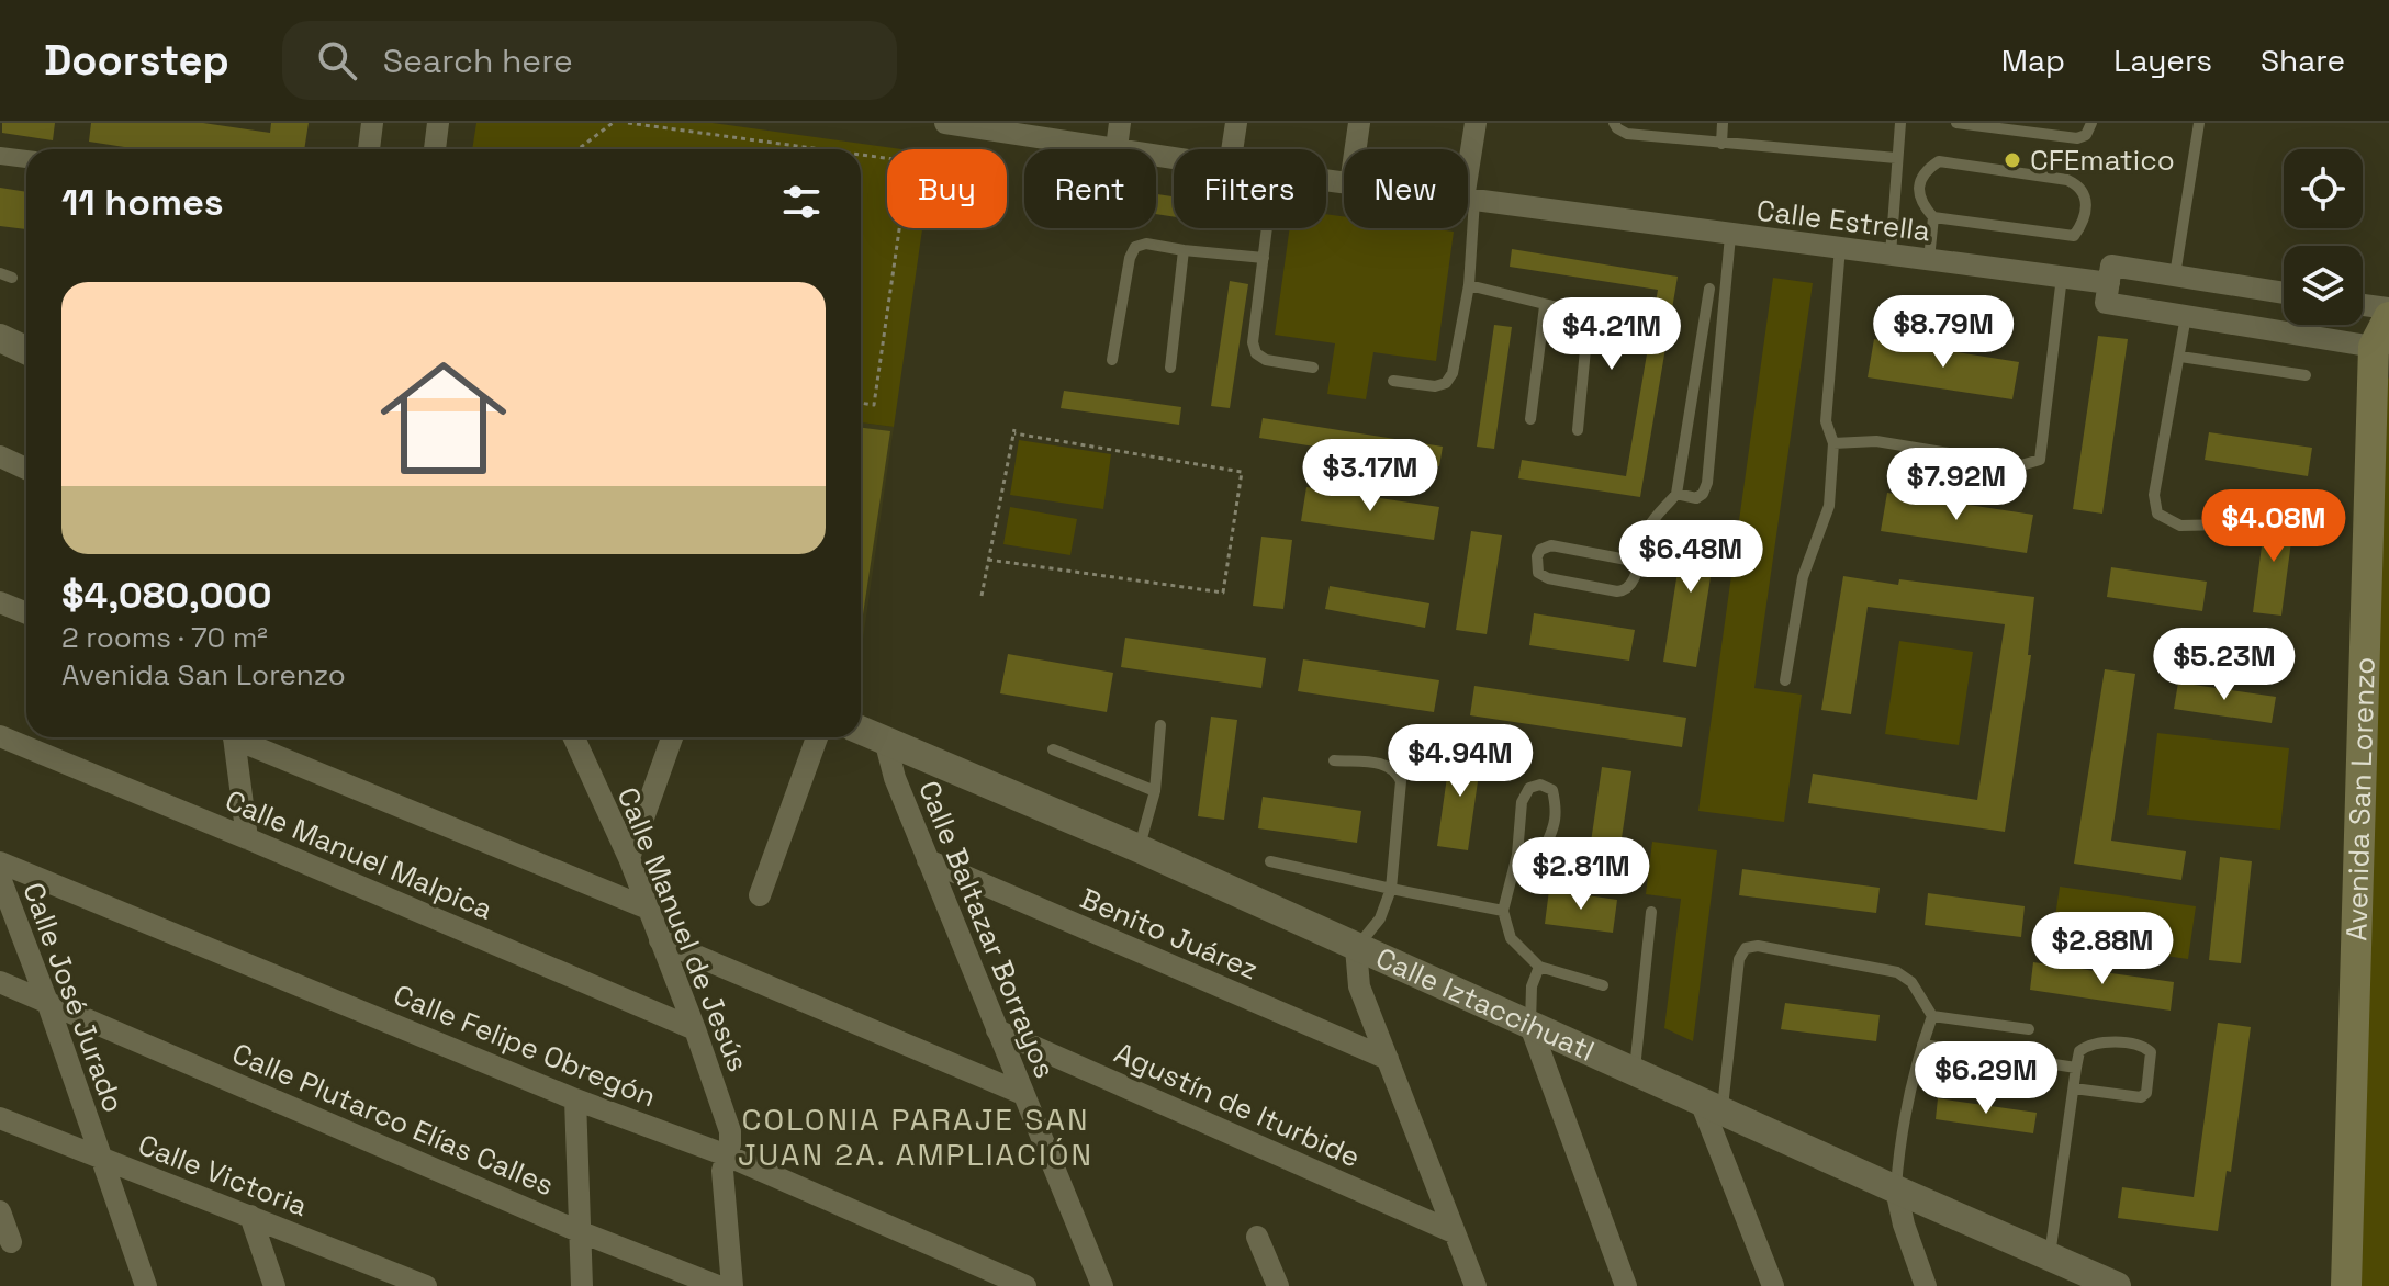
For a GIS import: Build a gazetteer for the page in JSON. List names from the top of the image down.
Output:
{
  "streets": {
    "main road": ["Avenida San Lorenzo"],
    "street": [
      "Calle Estrella",
      "Calle Manuel Malpica",
      "Calle Manuel de Jesús",
      "Calle Baltazar Borrayos",
      "Benito Juárez",
      "Calle José Jurado",
      "Calle Iztaccihuatl",
      "Calle Felipe Obregón",
      "Agustín de Iturbide",
      "Calle Plutarco Elías Calles",
      "Calle Victoria"
    ]
  },
  "crossings": [
    ["Calle Estrella", "Avenida San Lorenzo"],
    ["Calle Manuel Malpica", "Calle Manuel de Jesús"],
    ["Calle Manuel de Jesús", "Calle Felipe Obregón"],
    ["Calle Baltazar Borrayos", "Benito Juárez"],
    ["Calle Baltazar Borrayos", "Calle Iztaccihuatl"],
    ["Calle Baltazar Borrayos", "Agustín de Iturbide"],
    ["Calle José Jurado", "Calle Plutarco Elías Calles"],
    ["Calle José Jurado", "Calle Victoria"]
  ],
  "districts": ["COLONIA PARAJE SAN JUAN 2A. AMPLIACIÓN"],
  "places": ["CFEmatico"],
  "page": {
    "header": "Doorstep",
    "search": "Search here",
    "nav": ["Map", "Layers", "Share"],
    "chip": [
      "Buy",
      "Rent",
      "Filters",
      "New"
    ],
    "heading": "11 homes",
    "list": [
      {
        "name": "$4,080,000",
        "note": "2 rooms · 70 m² · Avenida San Lorenzo"
      }
    ],
    "price": [
      "$8.79M",
      "$4.21M",
      "$3.17M",
      "$7.92M",
      "$4.08M",
      "$6.48M",
      "$5.23M",
      "$4.94M",
      "$2.81M",
      "$2.88M",
      "$6.29M"
    ]
  }
}
